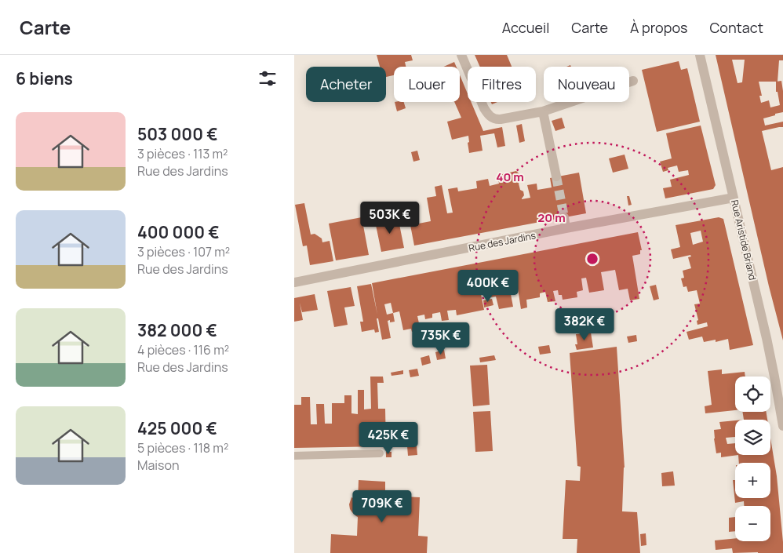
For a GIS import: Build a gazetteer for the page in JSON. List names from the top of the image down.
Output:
{
  "streets": {
    "street": ["Rue Aristide Briand", "Rue des Jardins"]
  },
  "crossings": [
    ["Rue Aristide Briand", "Rue des Jardins"]
  ],
  "page": {
    "header": "Carte",
    "nav": [
      "Accueil",
      "Carte",
      "À propos",
      "Contact"
    ],
    "heading": "6 biens",
    "chip": [
      "Acheter",
      "Louer",
      "Filtres",
      "Nouveau"
    ],
    "list": [
      {
        "name": "503 000 €",
        "note": "3 pièces · 113 m² · Rue des Jardins"
      },
      {
        "name": "400 000 €",
        "note": "3 pièces · 107 m² · Rue des Jardins"
      },
      {
        "name": "382 000 €",
        "note": "4 pièces · 116 m² · Rue des Jardins"
      },
      {
        "name": "425 000 €",
        "note": "5 pièces · 118 m² · Maison"
      }
    ],
    "price": [
      "503K €",
      "400K €",
      "382K €",
      "735K €",
      "425K €",
      "709K €"
    ],
    "map_buttons": ["+", "−"]
  },
  "rings": ["40 m", "20 m"]
}
